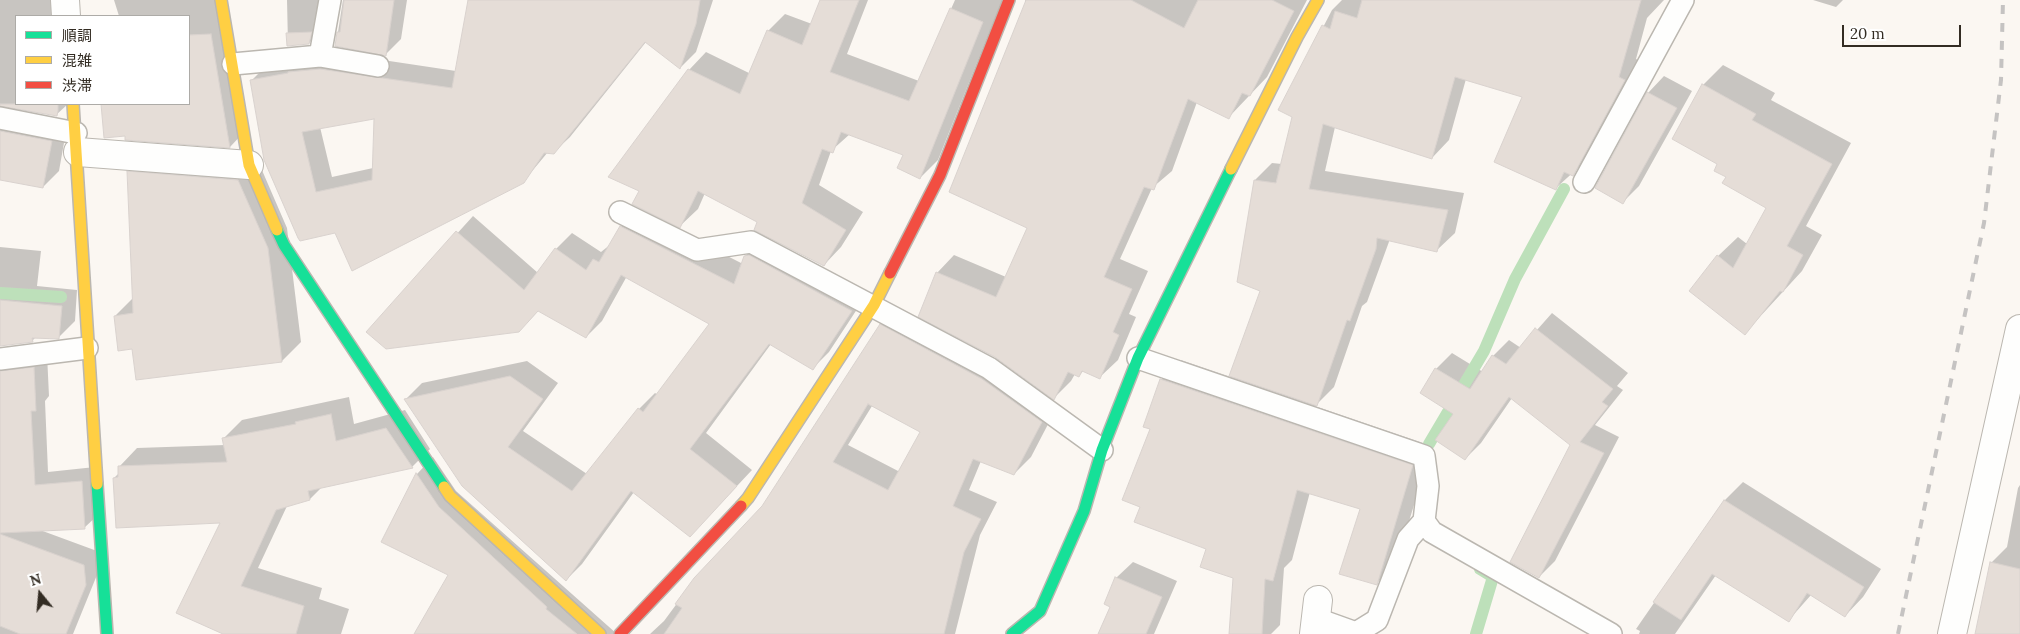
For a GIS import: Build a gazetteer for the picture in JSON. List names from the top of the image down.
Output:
{
  "legend": ["順調", "混雑", "渋滞"],
  "scale_bar": "20 m",
  "north": "top"
}
